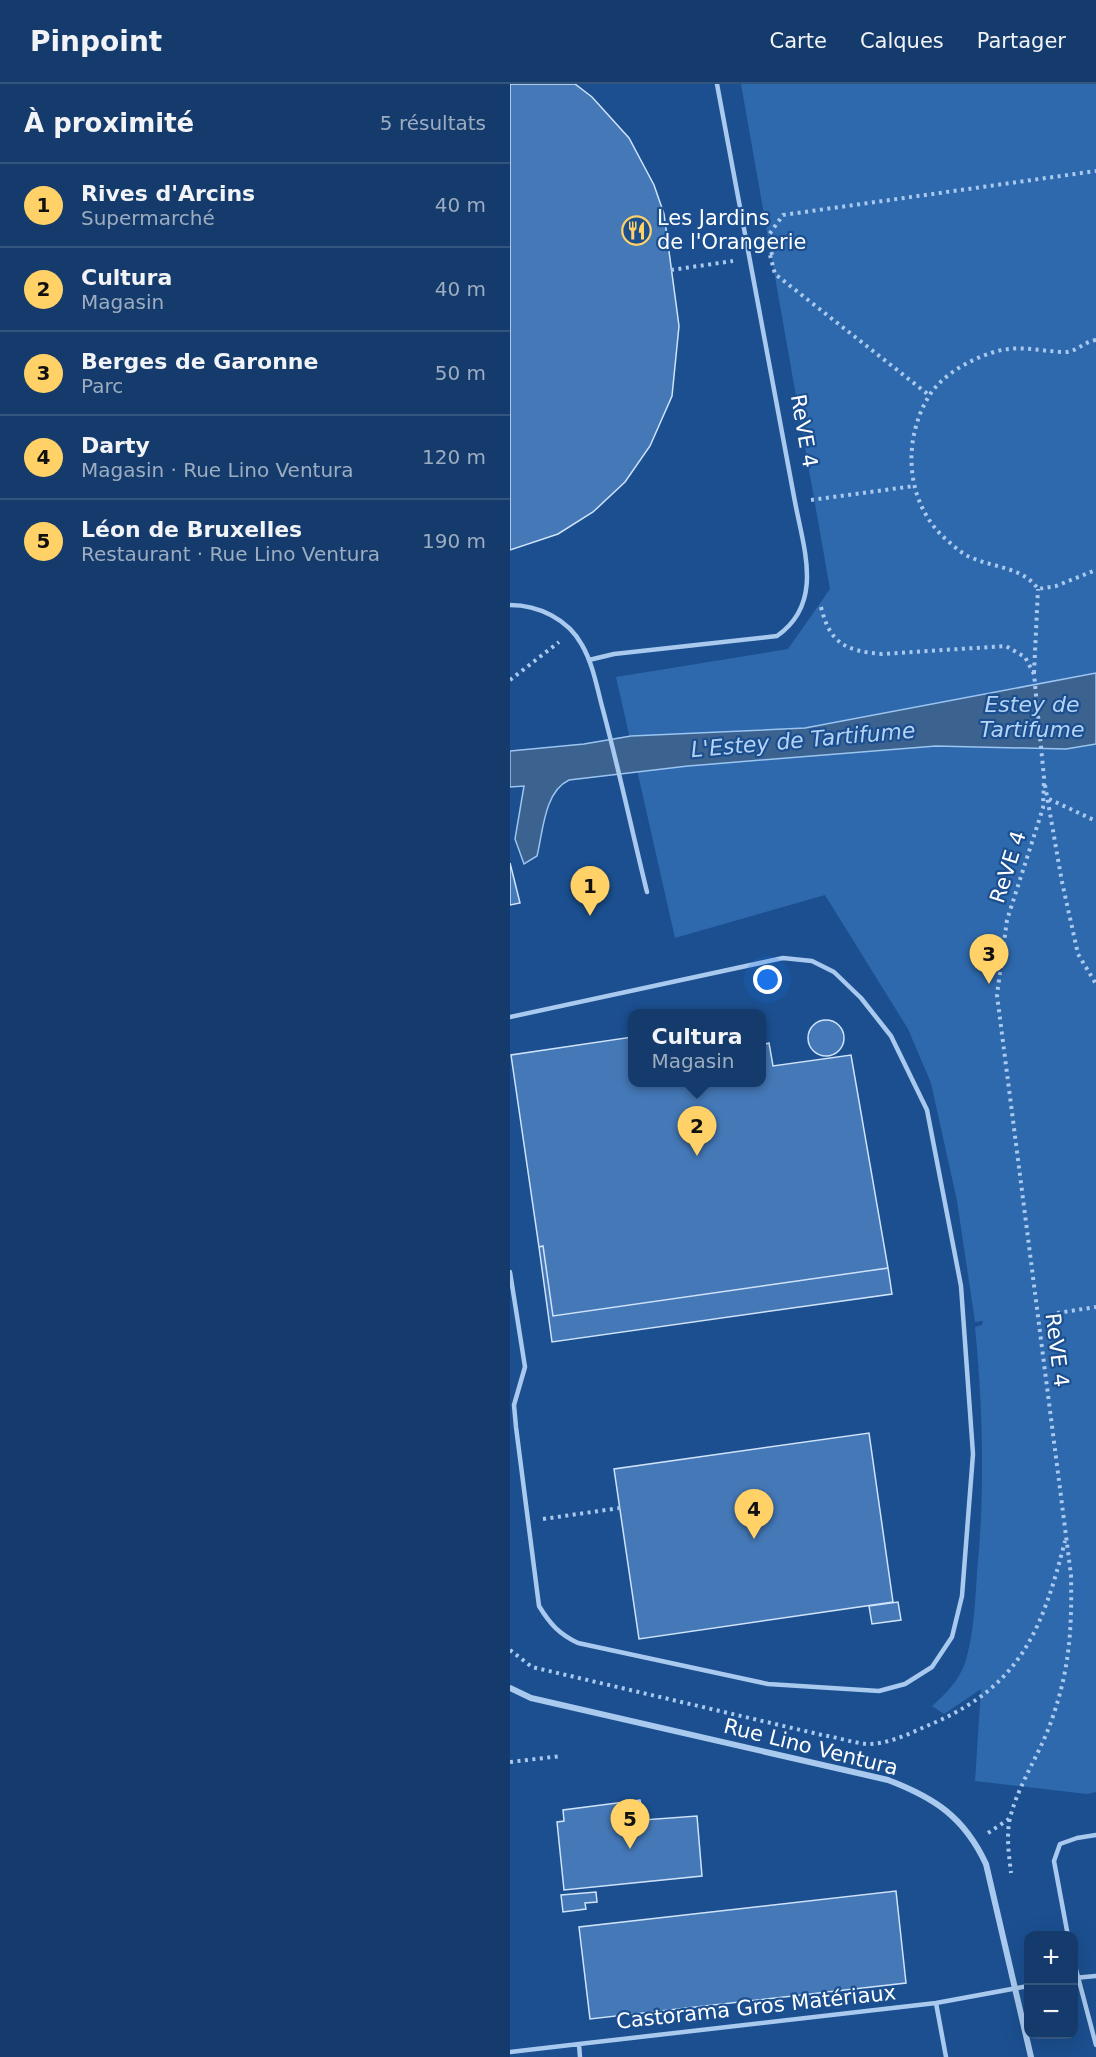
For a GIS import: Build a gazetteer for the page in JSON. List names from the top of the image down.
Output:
{
  "streets": {
    "street": ["Rue Lino Ventura"],
    "lane": ["Castorama Gros Matériaux"],
    "path": ["ReVE 4"]
  },
  "crossings": [
    ["Rue Lino Ventura", "Castorama Gros Matériaux"]
  ],
  "water": ["Estey de Tartifume", "L'Estey de Tartifume"],
  "places": {
    "restaurant": ["Les Jardins de l'Orangerie"]
  },
  "page": {
    "header": "Pinpoint",
    "nav": ["Carte", "Calques", "Partager"],
    "heading": ["À proximité", "5 résultats"],
    "list": [
      {
        "mark": "1",
        "name": "Rives d'Arcins",
        "note": "Supermarché",
        "value": "40 m"
      },
      {
        "mark": "2",
        "name": "Cultura",
        "note": "Magasin",
        "value": "40 m"
      },
      {
        "mark": "3",
        "name": "Berges de Garonne",
        "note": "Parc",
        "value": "50 m"
      },
      {
        "mark": "4",
        "name": "Darty",
        "note": "Magasin · Rue Lino Ventura",
        "value": "120 m"
      },
      {
        "mark": "5",
        "name": "Léon de Bruxelles",
        "note": "Restaurant · Rue Lino Ventura",
        "value": "190 m"
      }
    ],
    "pins": [
      "1",
      "3",
      "2",
      "4",
      "5"
    ],
    "popup": ["Cultura", "Magasin"],
    "map_buttons": ["+", "−"]
  }
}
